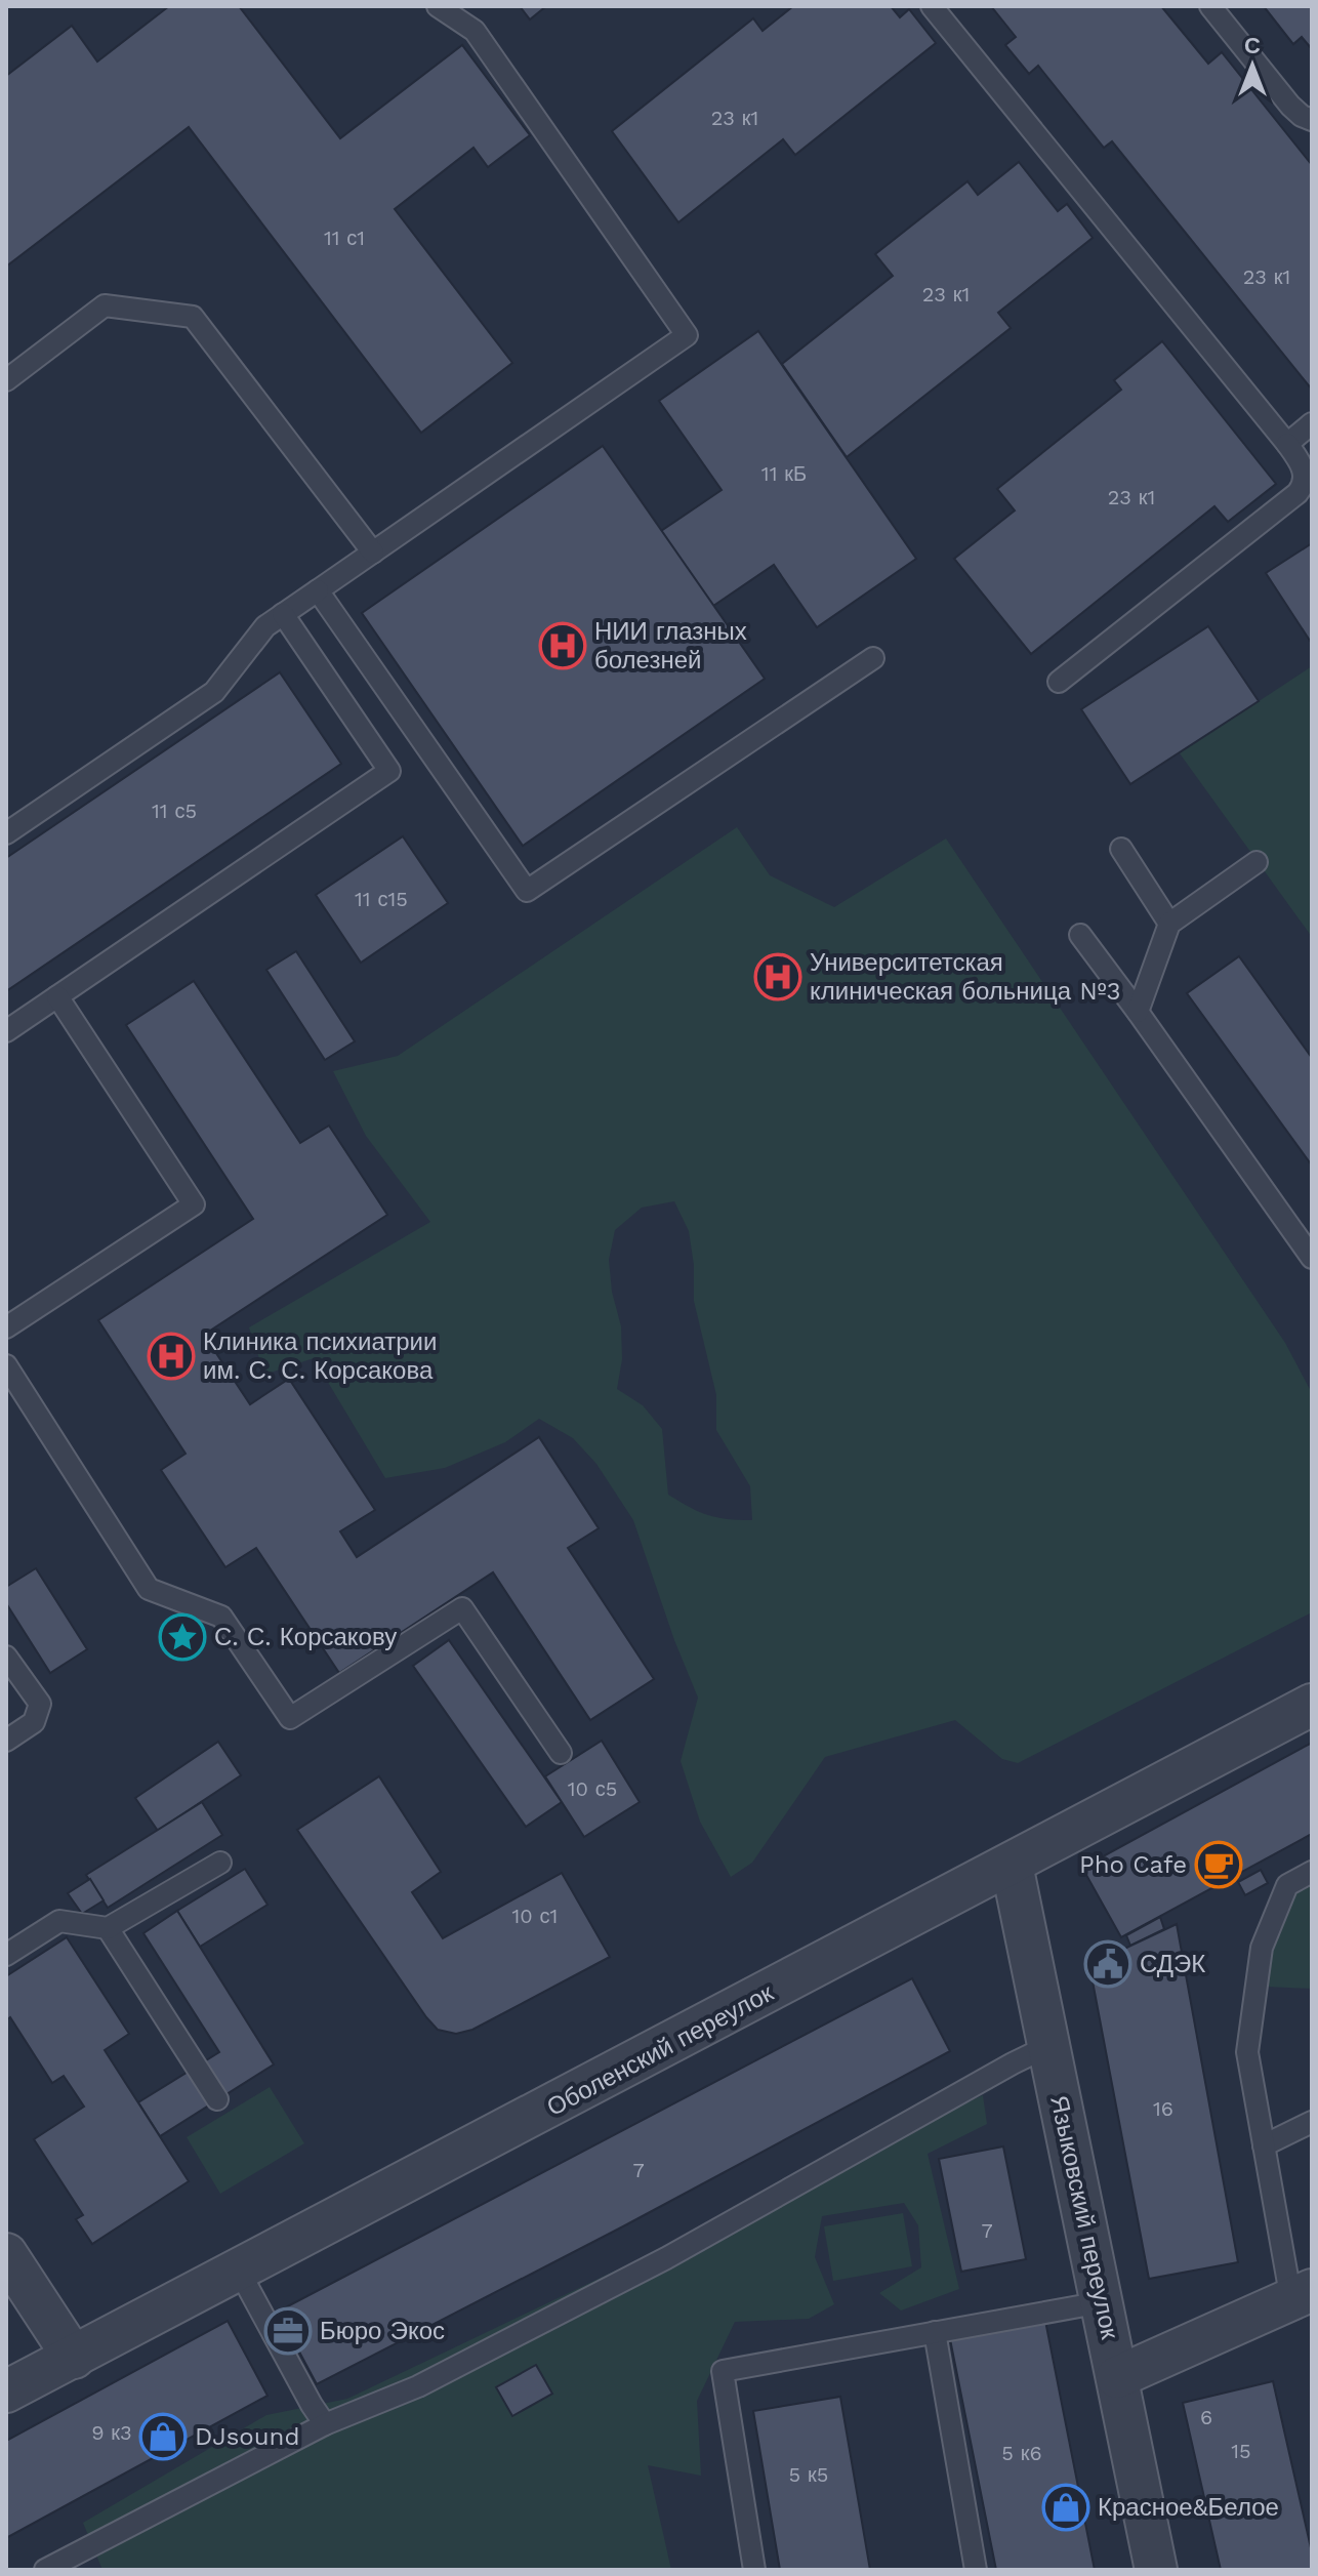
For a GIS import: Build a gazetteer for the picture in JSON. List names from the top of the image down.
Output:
{
  "streets": {
    "street": ["Оболенский переулок", "Языковский переулок"]
  },
  "crossings": [
    ["Оболенский переулок", "Языковский переулок"]
  ],
  "places": {
    "hospital": ["НИИ глазных болезней", "Университетская клиническая больница №3", "Клиника психиатрии им. С. С. Корсакова"],
    "place": ["С. С. Корсакову"],
    "cafe": ["Pho Cafe"],
    "public building": ["СДЭК"],
    "office": ["Бюро Экос"],
    "shop": ["DJsound", "Красное&Белое"]
  },
  "house_numbers": [
    "23 к1",
    "11 с1",
    "23 к1",
    "23 к1",
    "11 кБ",
    "23 к1",
    "11 с5",
    "11 с15",
    "10 с5",
    "10 с1",
    "16",
    "7",
    "7",
    "6",
    "9 к3",
    "15",
    "5 к6",
    "5 к5"
  ],
  "north": "top"
}
